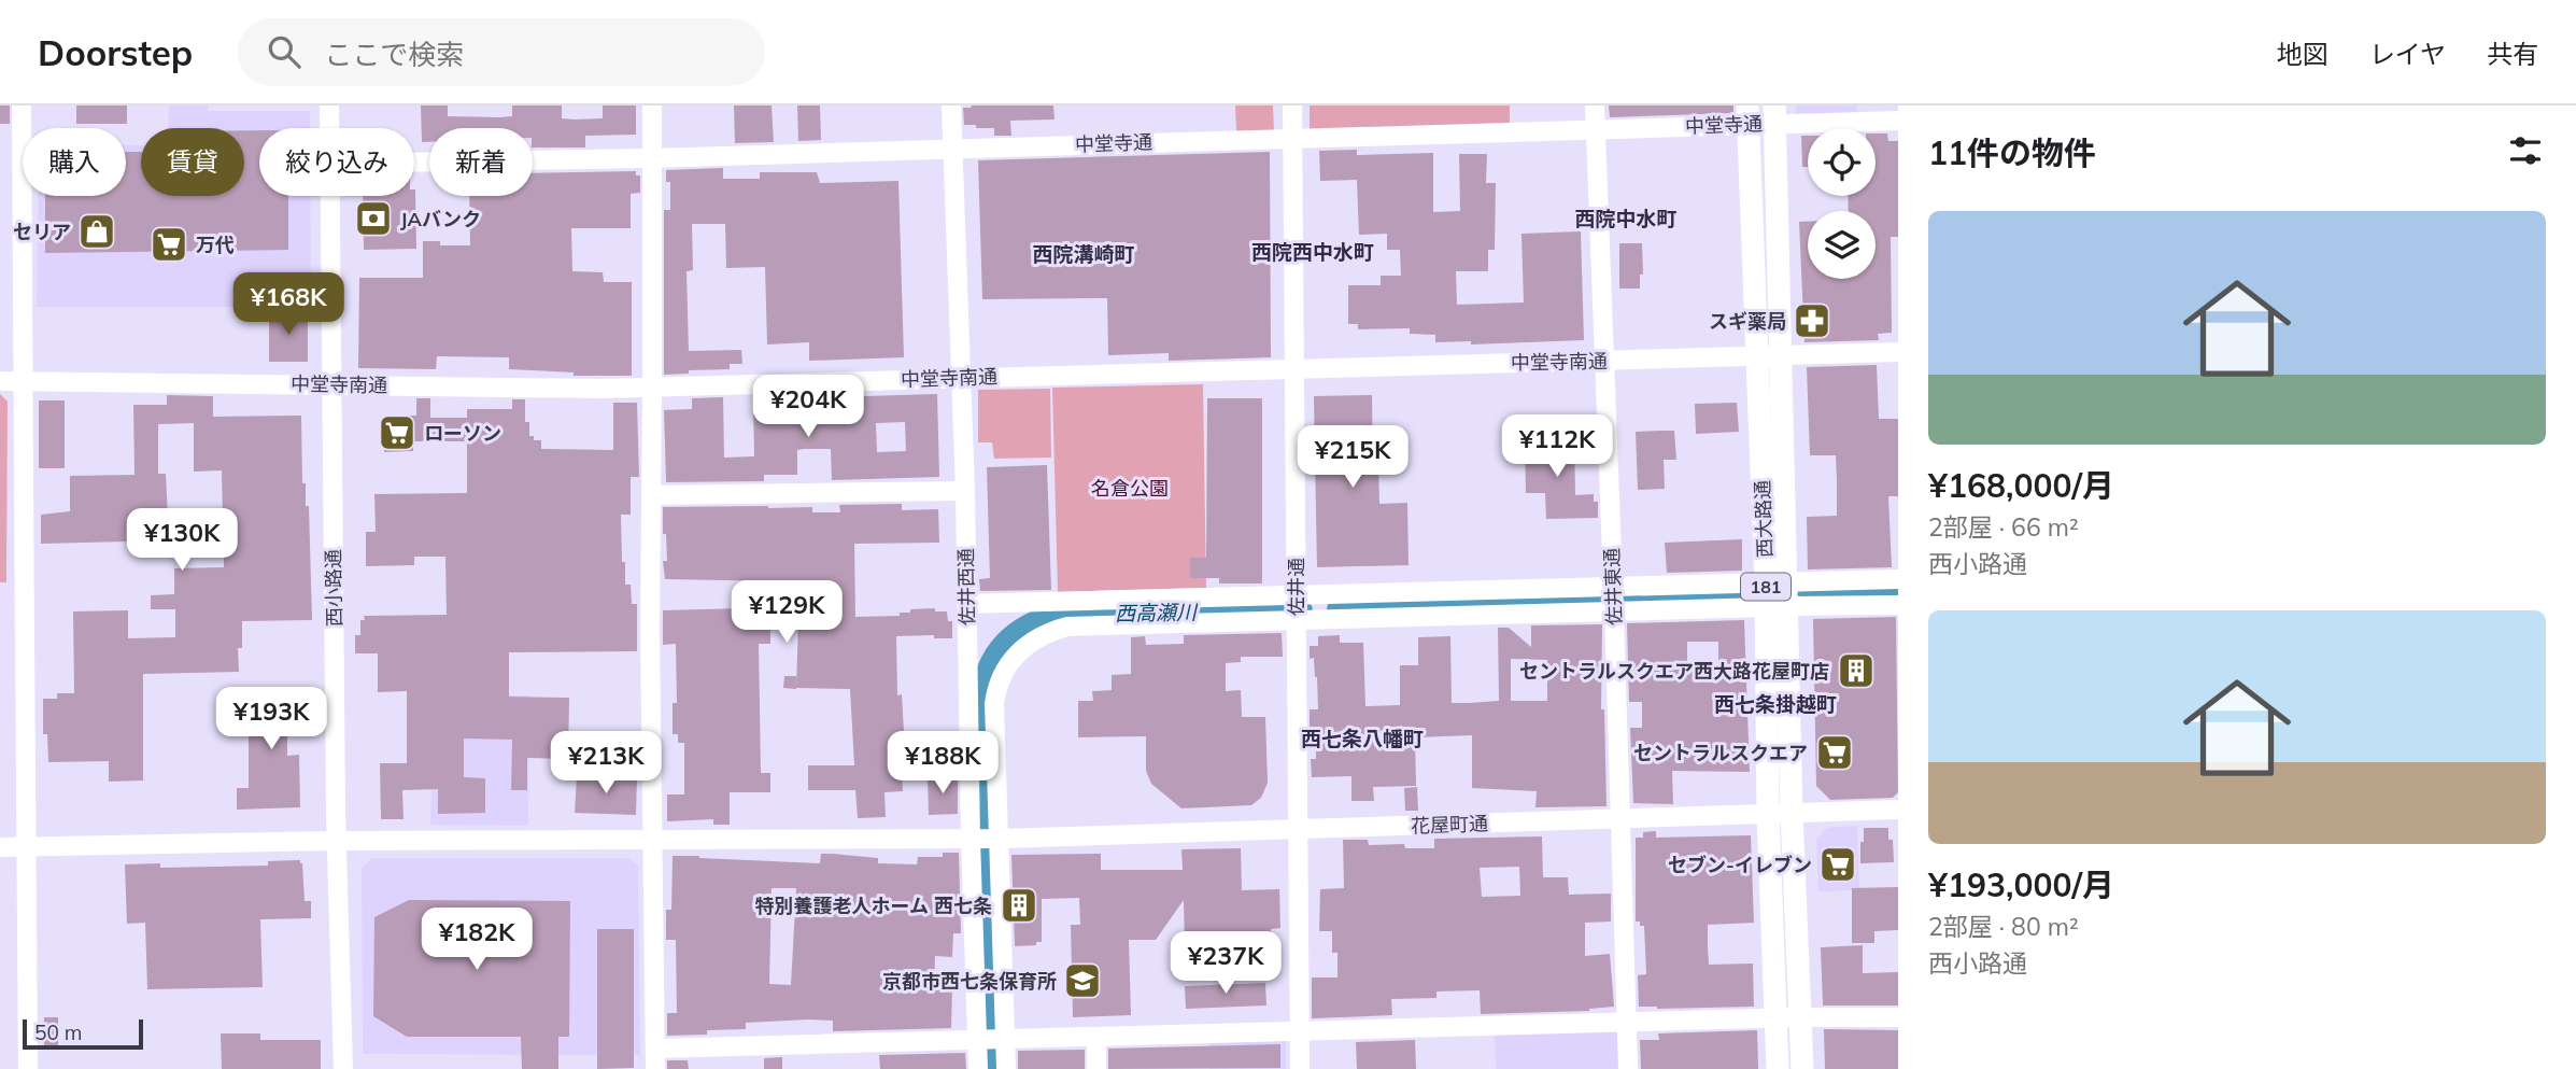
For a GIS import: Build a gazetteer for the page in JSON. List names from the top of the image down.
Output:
{
  "streets": {
    "main road": ["西大路通", "181"],
    "street": [
      "中堂寺通",
      "中堂寺南通",
      "佐井西通",
      "佐井通",
      "佐井東通",
      "西小路通",
      "花屋町通"
    ]
  },
  "crossings": [
    ["中堂寺通", "西大路通"],
    ["中堂寺通", "佐井西通"],
    ["中堂寺通", "佐井通"],
    ["中堂寺通", "佐井東通"],
    ["中堂寺南通", "西大路通"],
    ["中堂寺南通", "佐井西通"],
    ["中堂寺南通", "佐井通"],
    ["中堂寺南通", "佐井東通"],
    ["中堂寺南通", "西小路通"],
    ["西大路通", "花屋町通"],
    ["佐井西通", "花屋町通"],
    ["佐井通", "花屋町通"],
    ["佐井東通", "花屋町通"],
    ["西小路通", "花屋町通"]
  ],
  "districts": [
    "西院中水町",
    "西院西中水町",
    "西院溝崎町",
    "西七条掛越町",
    "西七条八幡町"
  ],
  "water": ["西高瀬川"],
  "parks": ["名倉公園"],
  "places": {
    "bank": ["JAバンク"],
    "shop": ["セリア"],
    "supermarket": [
      "万代",
      "ローソン",
      "セントラルスクエア",
      "セブン-イレブン"
    ],
    "pharmacy": ["スギ薬局"],
    "building": ["セントラルスクエア西大路花屋町店", "特別養護老人ホーム 西七条"],
    "school or university": ["京都市西七条保育所"]
  },
  "scale_bar": "50 m",
  "page": {
    "header": "Doorstep",
    "search": "ここで検索",
    "nav": ["地図", "レイヤ", "共有"],
    "heading": "11件の物件",
    "chip": [
      "購入",
      "賃貸",
      "絞り込み",
      "新着"
    ],
    "list": [
      {
        "name": "¥168,000/月",
        "note": "2部屋 · 66 m² · 西小路通"
      },
      {
        "name": "¥193,000/月",
        "note": "2部屋 · 80 m² · 西小路通"
      }
    ],
    "price": [
      "¥168K",
      "¥204K",
      "¥112K",
      "¥215K",
      "¥130K",
      "¥129K",
      "¥193K",
      "¥213K",
      "¥188K",
      "¥182K",
      "¥237K"
    ],
    "scale": "50 m"
  }
}
